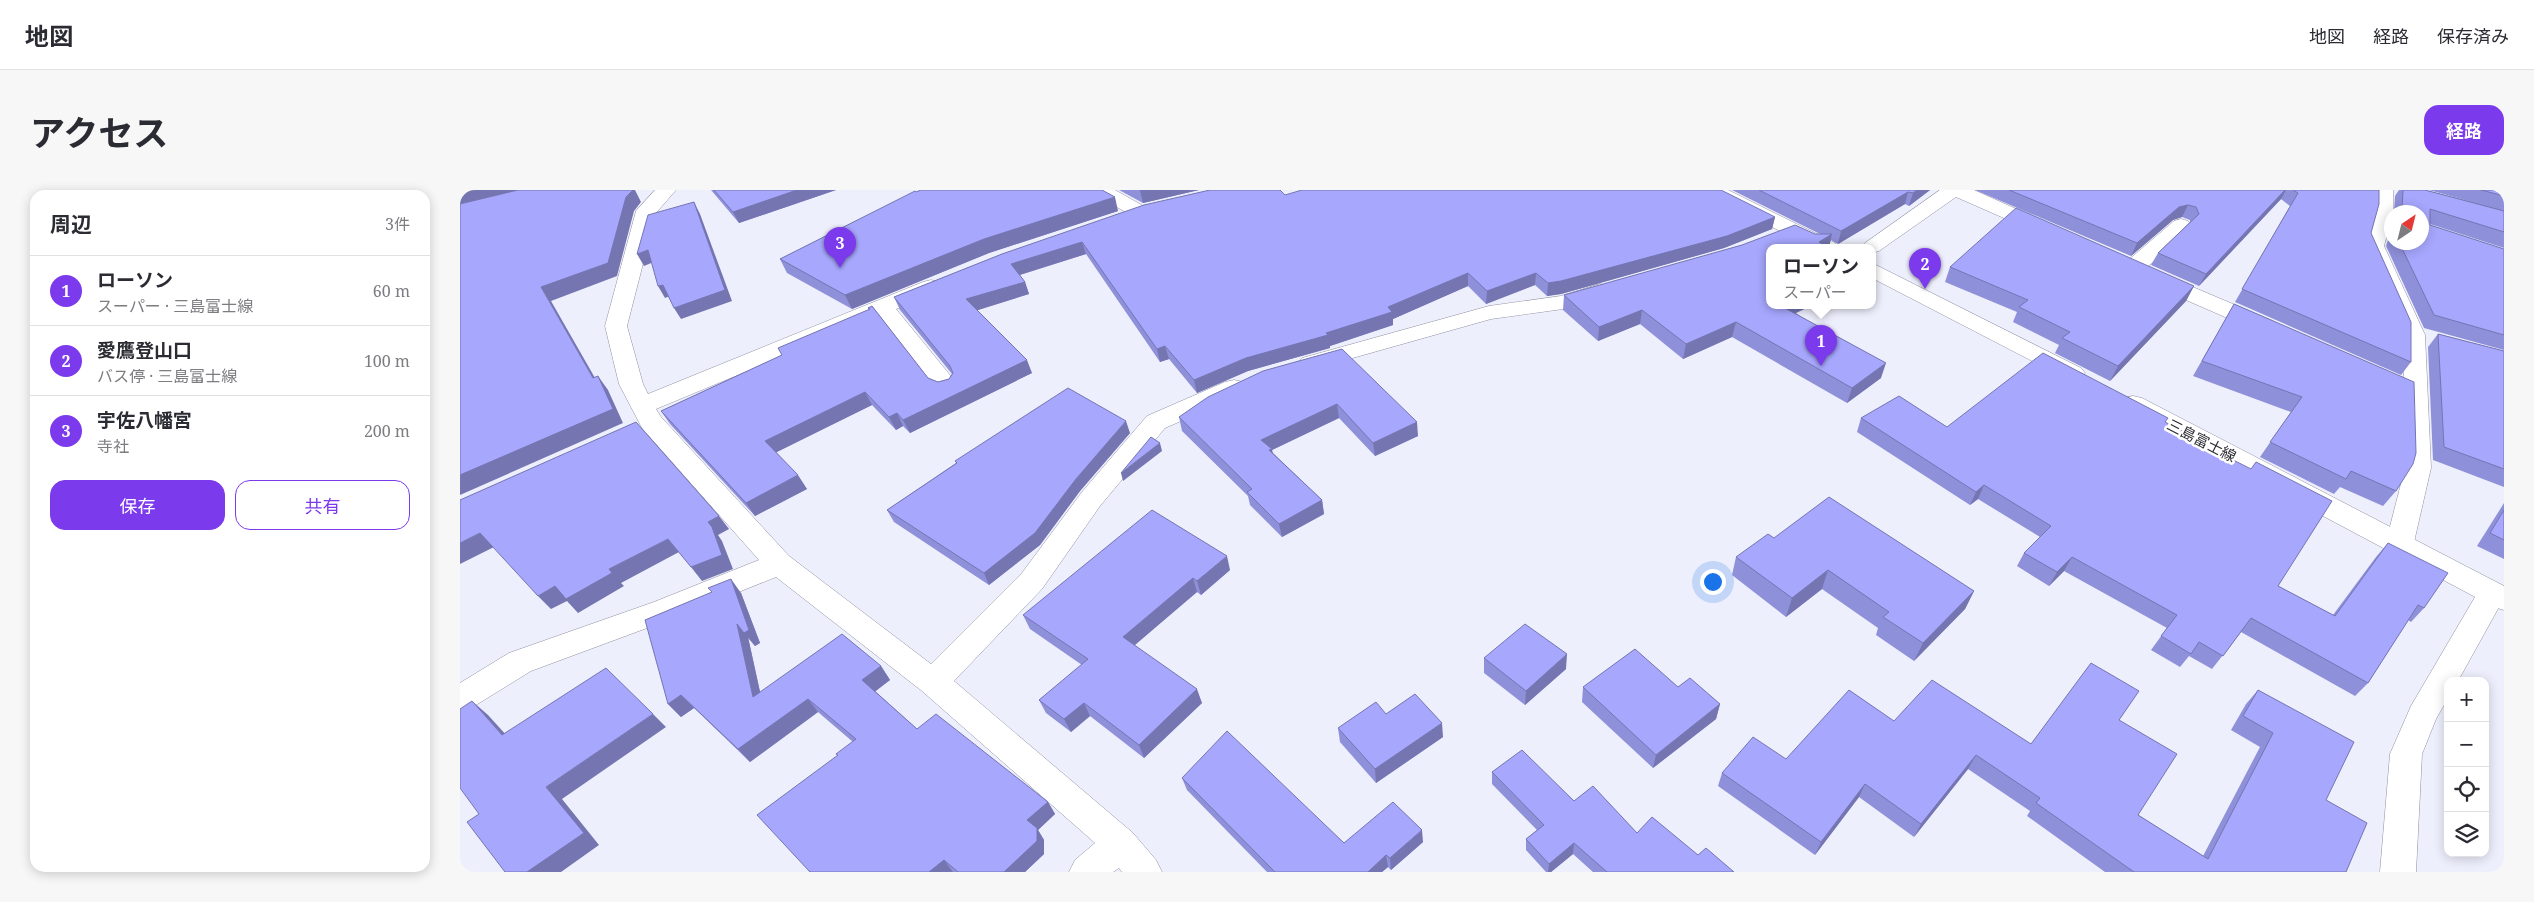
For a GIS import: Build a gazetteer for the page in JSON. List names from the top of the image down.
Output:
{
  "streets": {
    "street": ["三島富士線"]
  },
  "north": "top right",
  "page": {
    "header": "地図",
    "nav": ["地図", "経路", "保存済み"],
    "title": "アクセス",
    "buttons": [
      "経路",
      ["保存", "共有"]
    ],
    "heading": ["周辺", "3件"],
    "pins": ["3", "2", "1"],
    "popup": ["ローソン", "スーパー"],
    "list": [
      {
        "mark": "1",
        "name": "ローソン",
        "note": "スーパー · 三島富士線",
        "value": "60 m"
      },
      {
        "mark": "2",
        "name": "愛鷹登山口",
        "note": "バス停 · 三島富士線",
        "value": "100 m"
      },
      {
        "mark": "3",
        "name": "宇佐八幡宮",
        "note": "寺社",
        "value": "200 m"
      }
    ],
    "map_buttons": ["+", "−"]
  }
}
